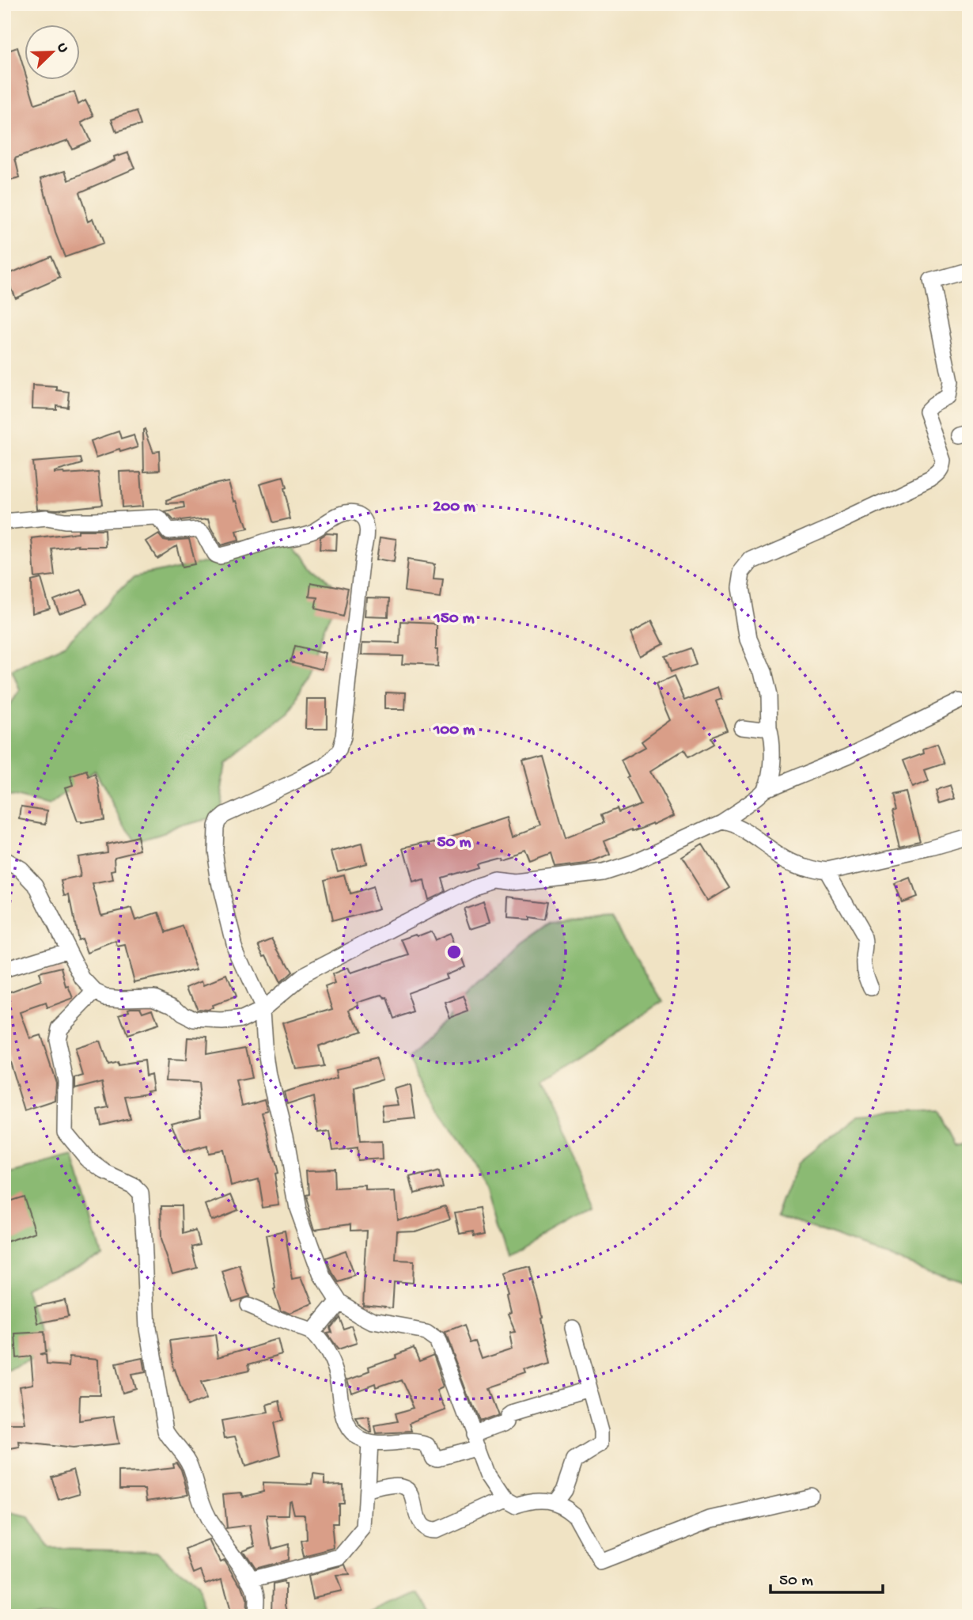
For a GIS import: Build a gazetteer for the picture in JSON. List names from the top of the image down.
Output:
{
  "scale_bar": "50 m",
  "north": "top right",
  "rings": [
    "200 m",
    "150 m",
    "100 m",
    "50 m"
  ]
}
